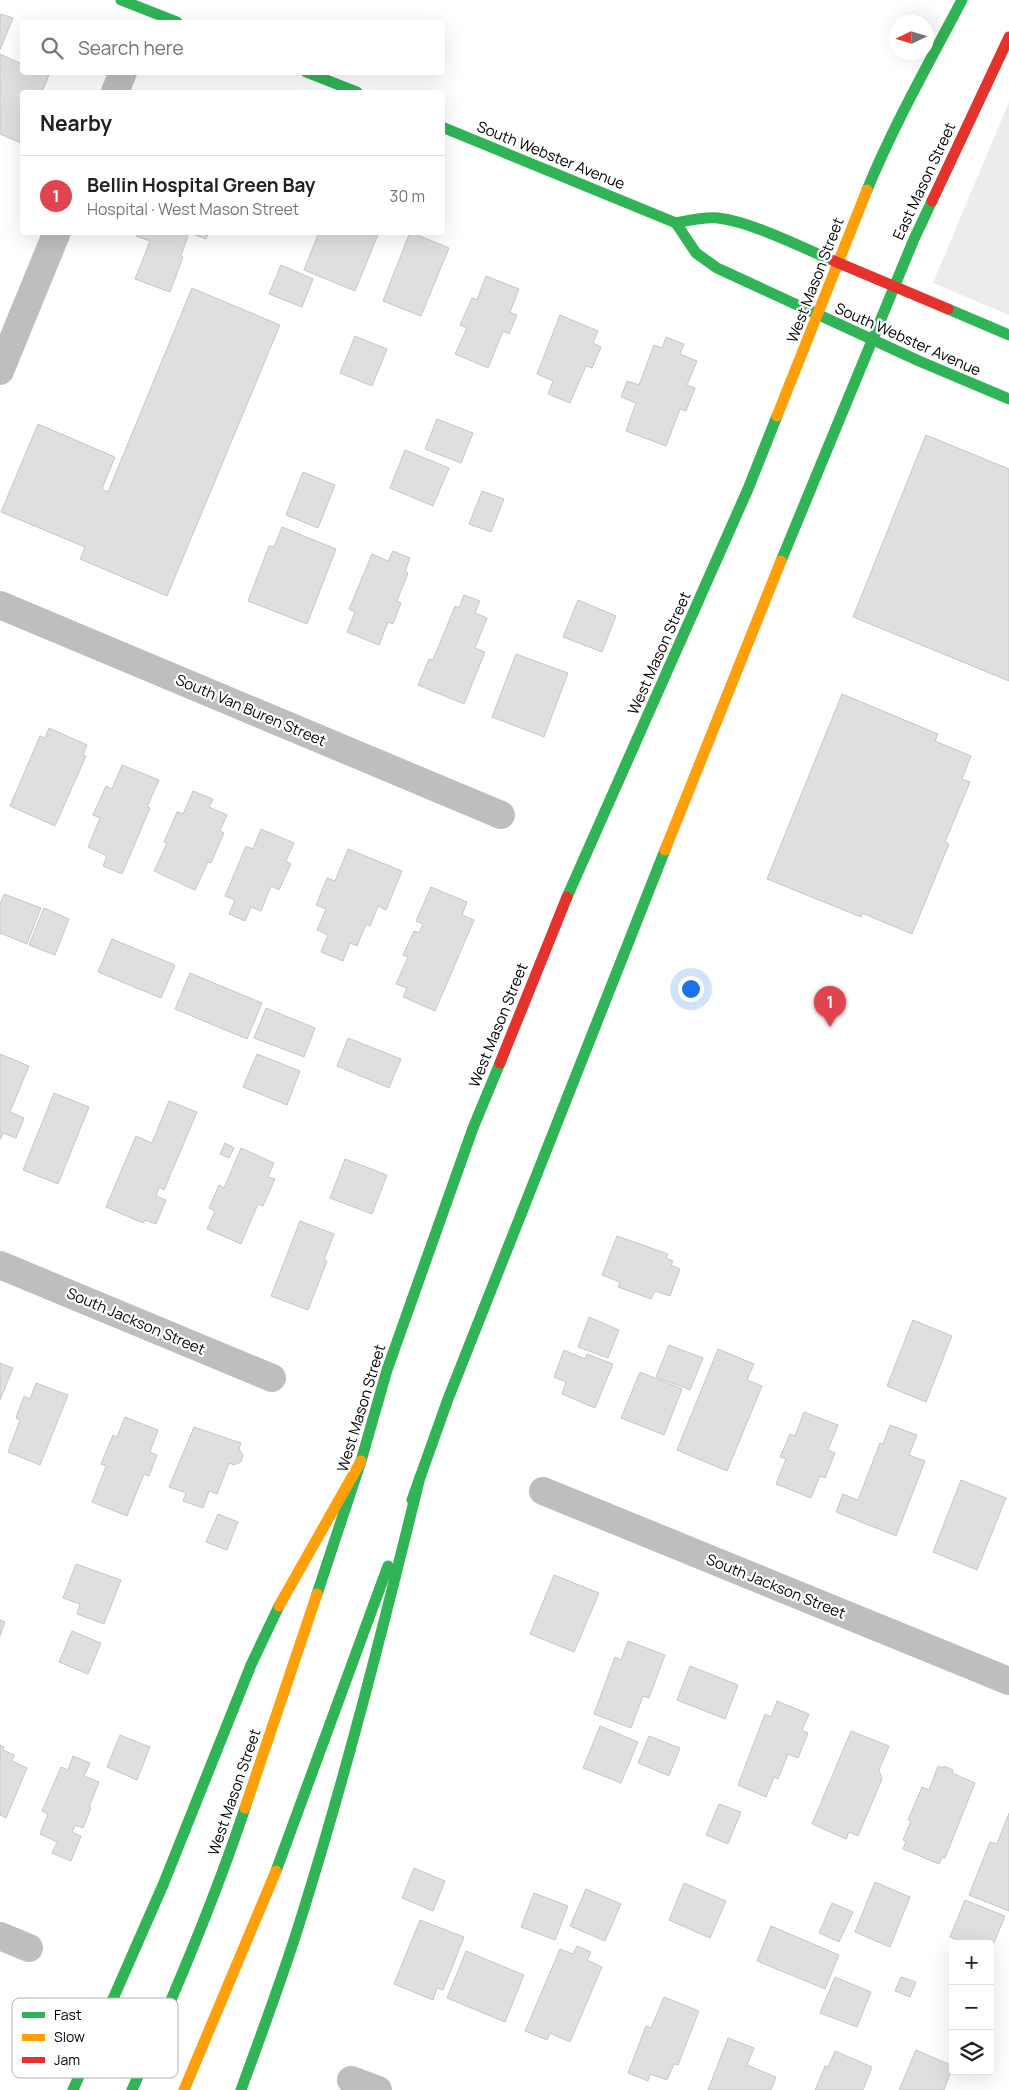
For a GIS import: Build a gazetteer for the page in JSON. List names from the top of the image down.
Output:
{
  "streets": {
    "main road": ["South Webster Avenue", "East Mason Street", "West Mason Street"],
    "street": ["South Van Buren Street", "South Jackson Street"]
  },
  "crossings": [
    ["South Webster Avenue", "East Mason Street"],
    ["South Webster Avenue", "West Mason Street"]
  ],
  "legend": ["Fast", "Slow", "Jam"],
  "north": "left",
  "page": {
    "search": "Search here",
    "heading": "Nearby",
    "list": [
      {
        "mark": "1",
        "name": "Bellin Hospital Green Bay",
        "note": "Hospital · West Mason Street",
        "value": "30 m"
      }
    ],
    "pins": "1",
    "map_buttons": ["+", "−"]
  }
}
